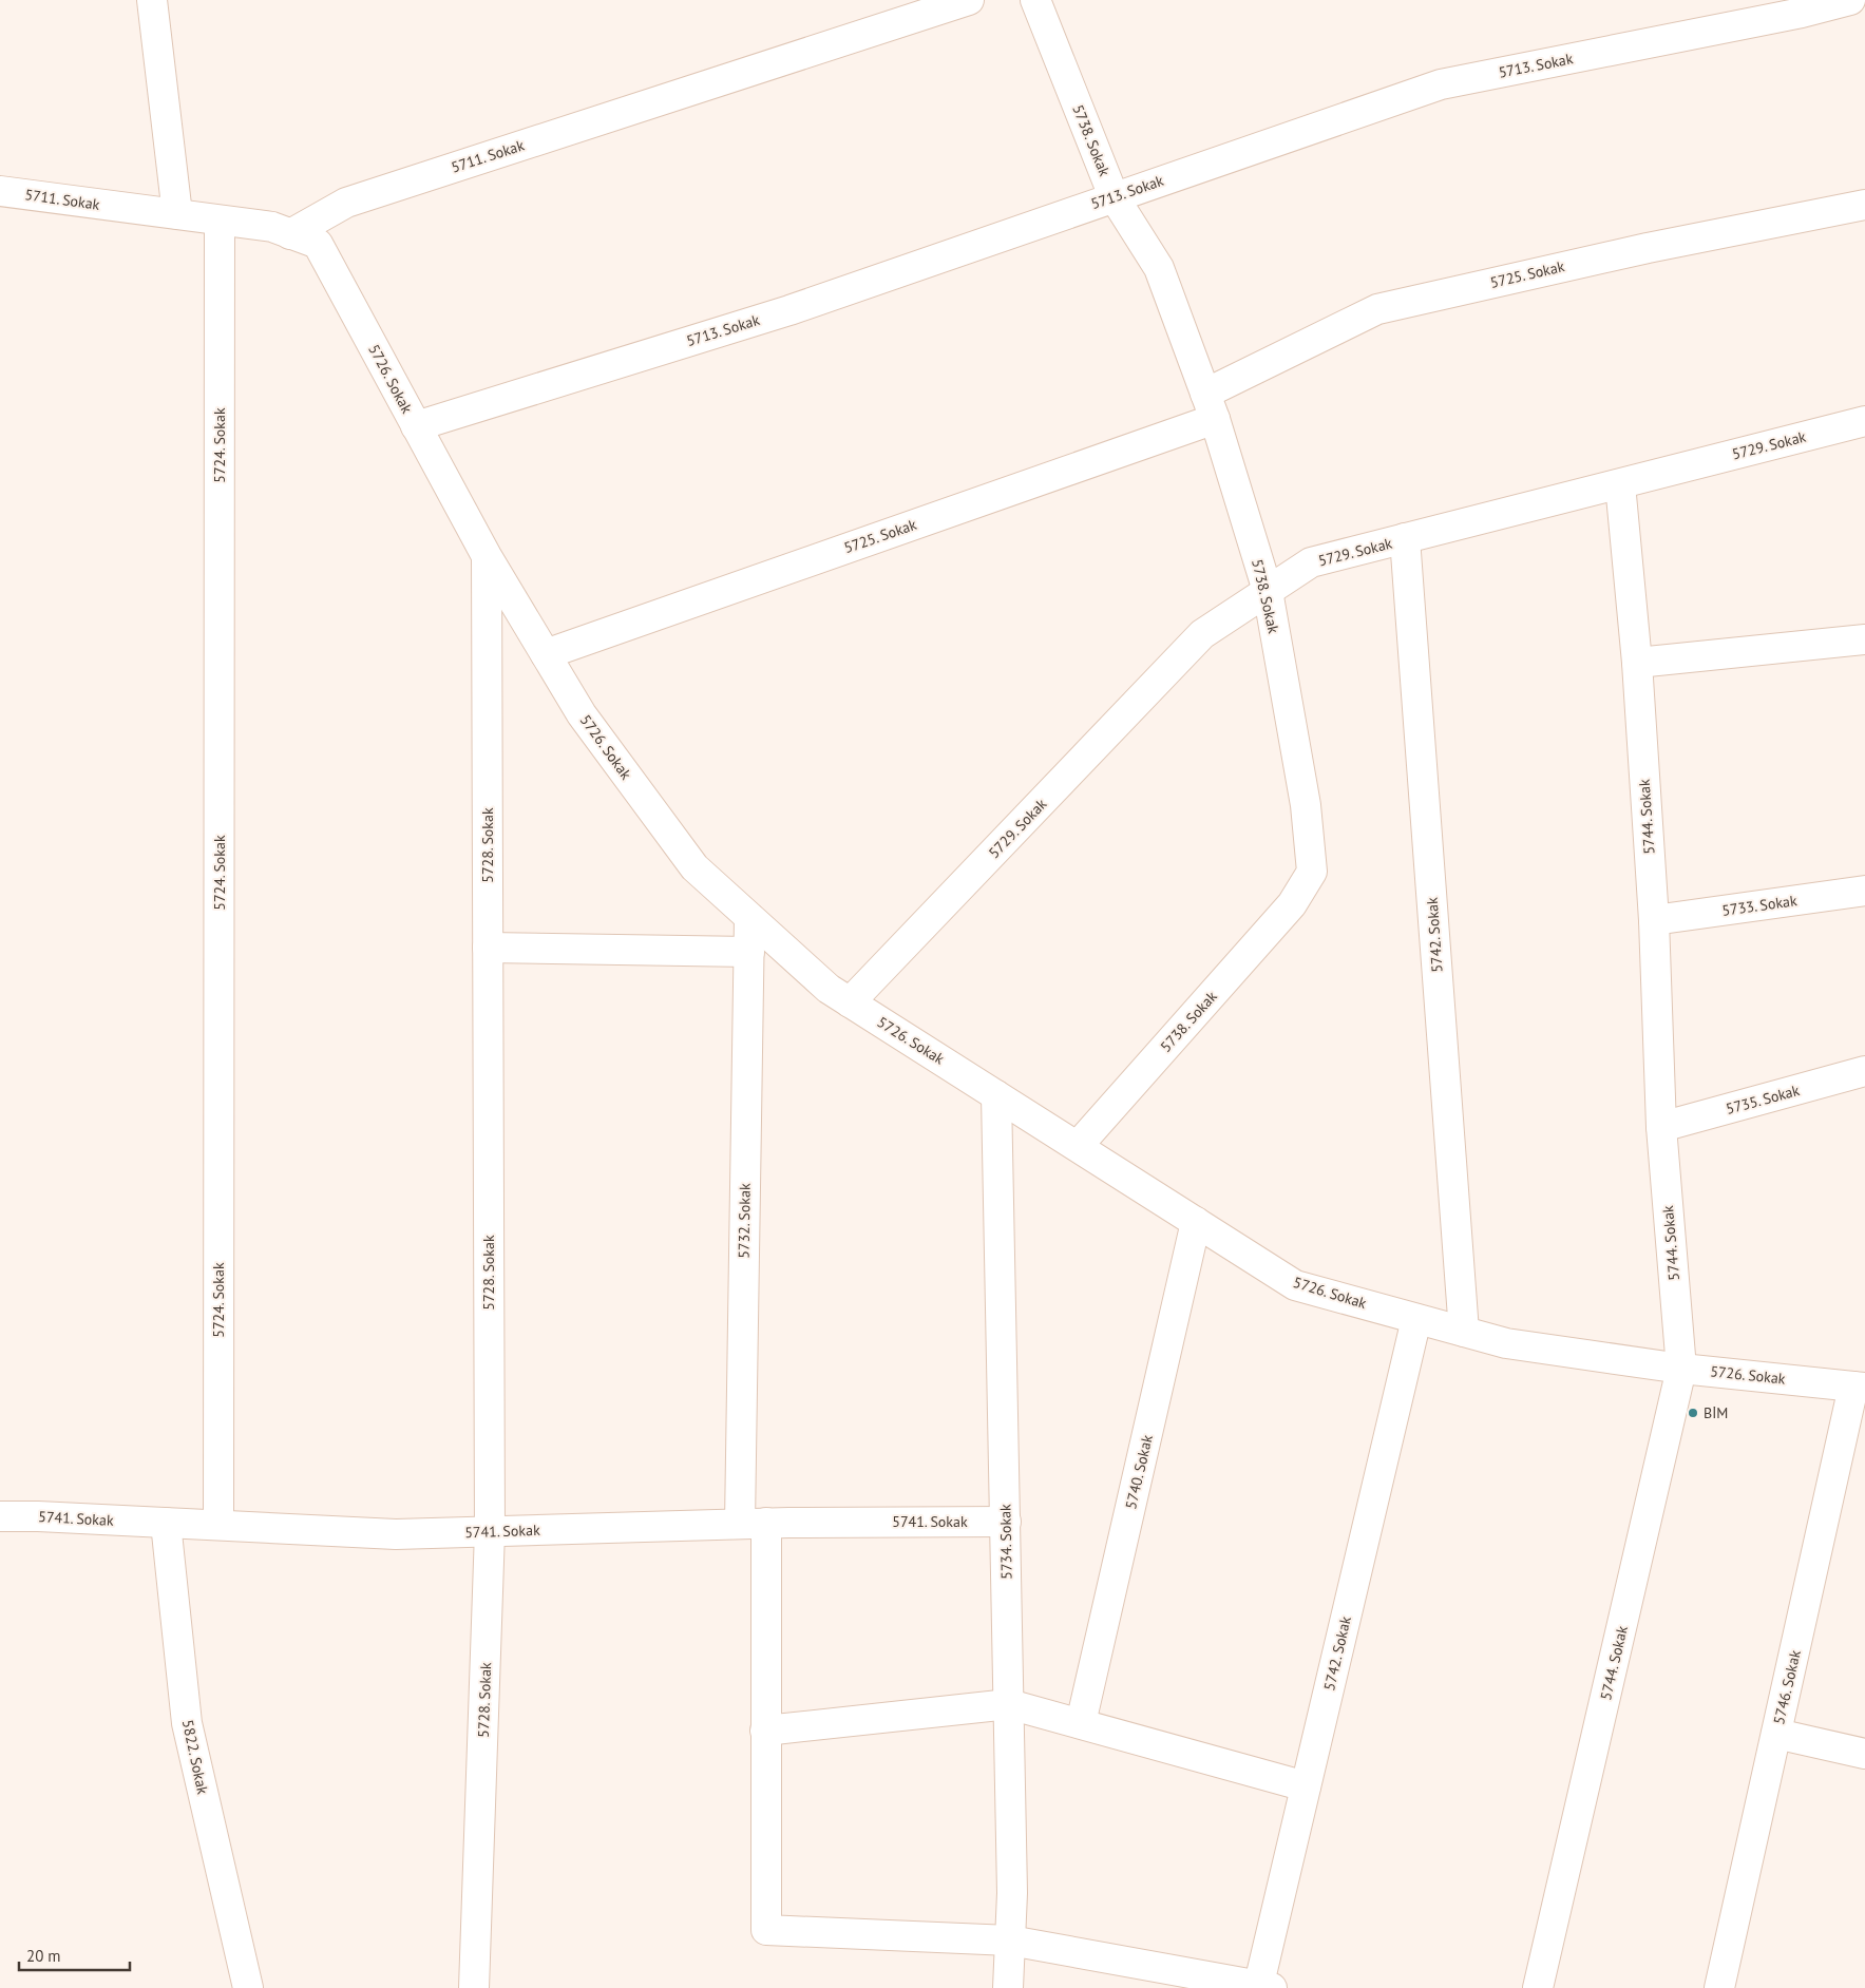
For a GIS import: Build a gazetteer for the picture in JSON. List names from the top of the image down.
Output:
{
  "streets": {
    "street": [
      "5713. Sokak",
      "5738. Sokak",
      "5711. Sokak",
      "5725. Sokak",
      "5726. Sokak",
      "5724. Sokak",
      "5729. Sokak",
      "5744. Sokak",
      "5728. Sokak",
      "5733. Sokak",
      "5742. Sokak",
      "5735. Sokak",
      "5732. Sokak",
      "5740. Sokak",
      "5741. Sokak",
      "5734. Sokak",
      "5746. Sokak",
      "5822. Sokak"
    ]
  },
  "crossings": [
    ["5713. Sokak", "5738. Sokak"],
    ["5713. Sokak", "5726. Sokak"],
    ["5738. Sokak", "5725. Sokak"],
    ["5738. Sokak", "5726. Sokak"],
    ["5738. Sokak", "5729. Sokak"],
    ["5711. Sokak", "5726. Sokak"],
    ["5711. Sokak", "5724. Sokak"],
    ["5725. Sokak", "5726. Sokak"],
    ["5726. Sokak", "5729. Sokak"],
    ["5726. Sokak", "5744. Sokak"],
    ["5726. Sokak", "5728. Sokak"],
    ["5726. Sokak", "5742. Sokak"],
    ["5726. Sokak", "5732. Sokak"],
    ["5726. Sokak", "5740. Sokak"],
    ["5726. Sokak", "5734. Sokak"],
    ["5726. Sokak", "5746. Sokak"],
    ["5724. Sokak", "5741. Sokak"],
    ["5729. Sokak", "5744. Sokak"],
    ["5729. Sokak", "5742. Sokak"],
    ["5744. Sokak", "5733. Sokak"],
    ["5744. Sokak", "5735. Sokak"],
    ["5728. Sokak", "5741. Sokak"],
    ["5732. Sokak", "5741. Sokak"],
    ["5732. Sokak", "5734. Sokak"],
    ["5741. Sokak", "5734. Sokak"],
    ["5741. Sokak", "5822. Sokak"]
  ],
  "places": ["BİM"],
  "scale_bar": "20 m"
}
